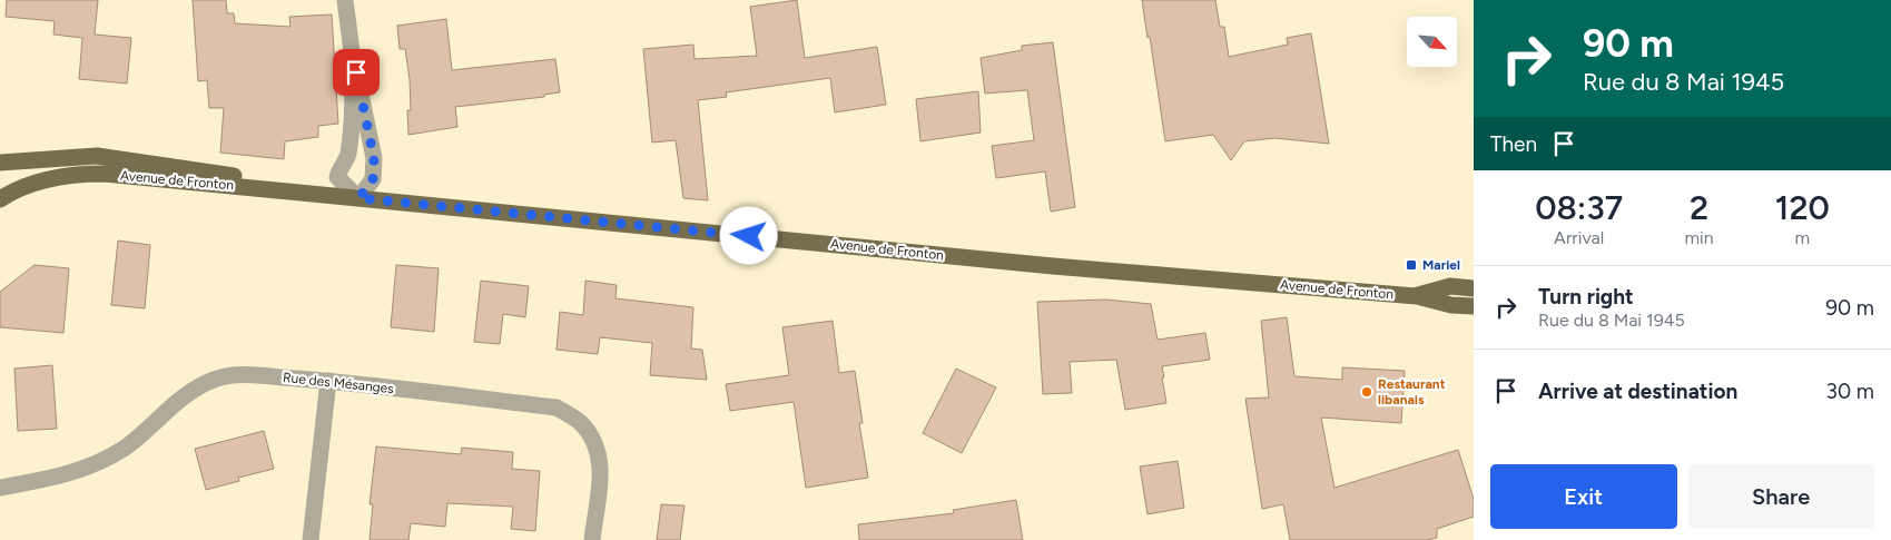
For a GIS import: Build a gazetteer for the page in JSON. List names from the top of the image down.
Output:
{
  "streets": {
    "main road": ["Avenue de Fronton"],
    "street": ["Rue des Mésanges"]
  },
  "places": {
    "transit": ["Mariel"],
    "other": ["Restaurant libanais"]
  },
  "north": "bottom right",
  "page": {
    "turn": ["90 m", "Rue du 8 Mai 1945"],
    "then": "Then",
    "eta": [
      "08:37",
      "Arrival",
      "2",
      "min",
      "120",
      "m"
    ],
    "list": [
      {
        "name": "Turn right",
        "note": "Rue du 8 Mai 1945",
        "value": "90 m"
      },
      {
        "name": "Arrive at destination",
        "value": "30 m"
      }
    ],
    "buttons": ["Exit", "Share"]
  }
}
